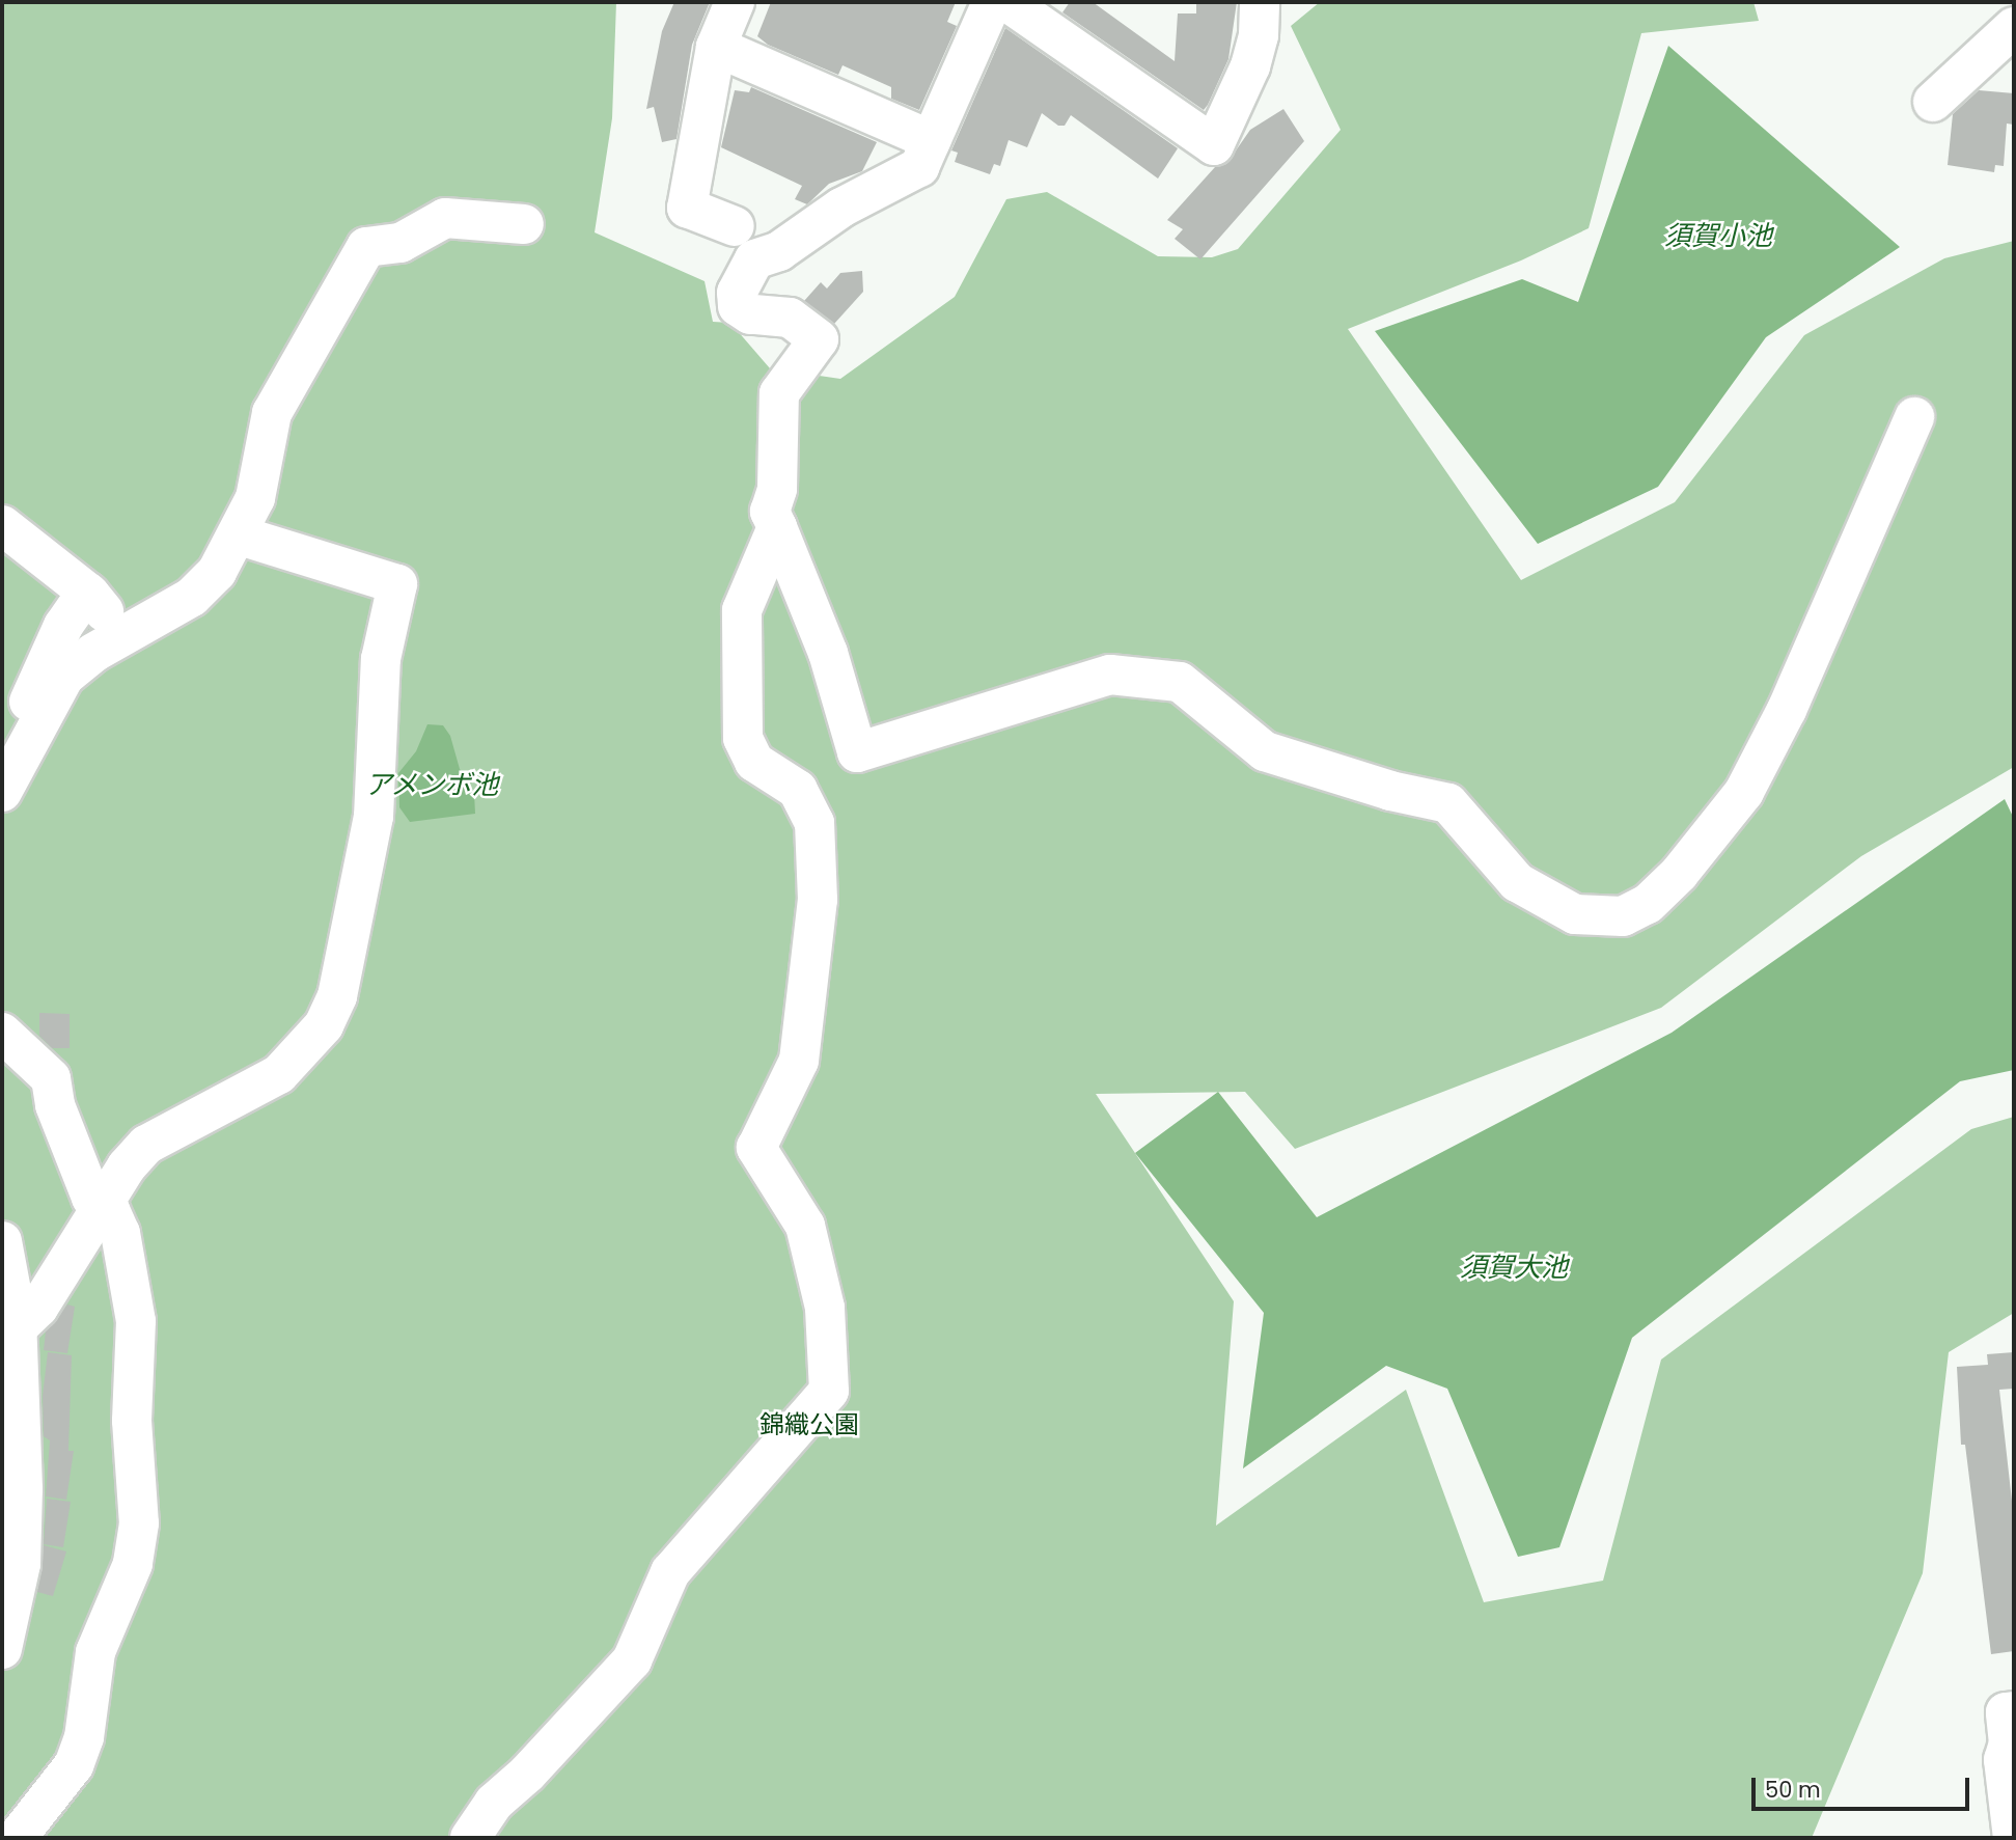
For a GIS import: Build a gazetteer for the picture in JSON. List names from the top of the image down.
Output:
{
  "water": ["須賀小池", "アメンボ池", "須賀大池"],
  "parks": ["錦織公園"],
  "scale_bar": "50 m"
}
